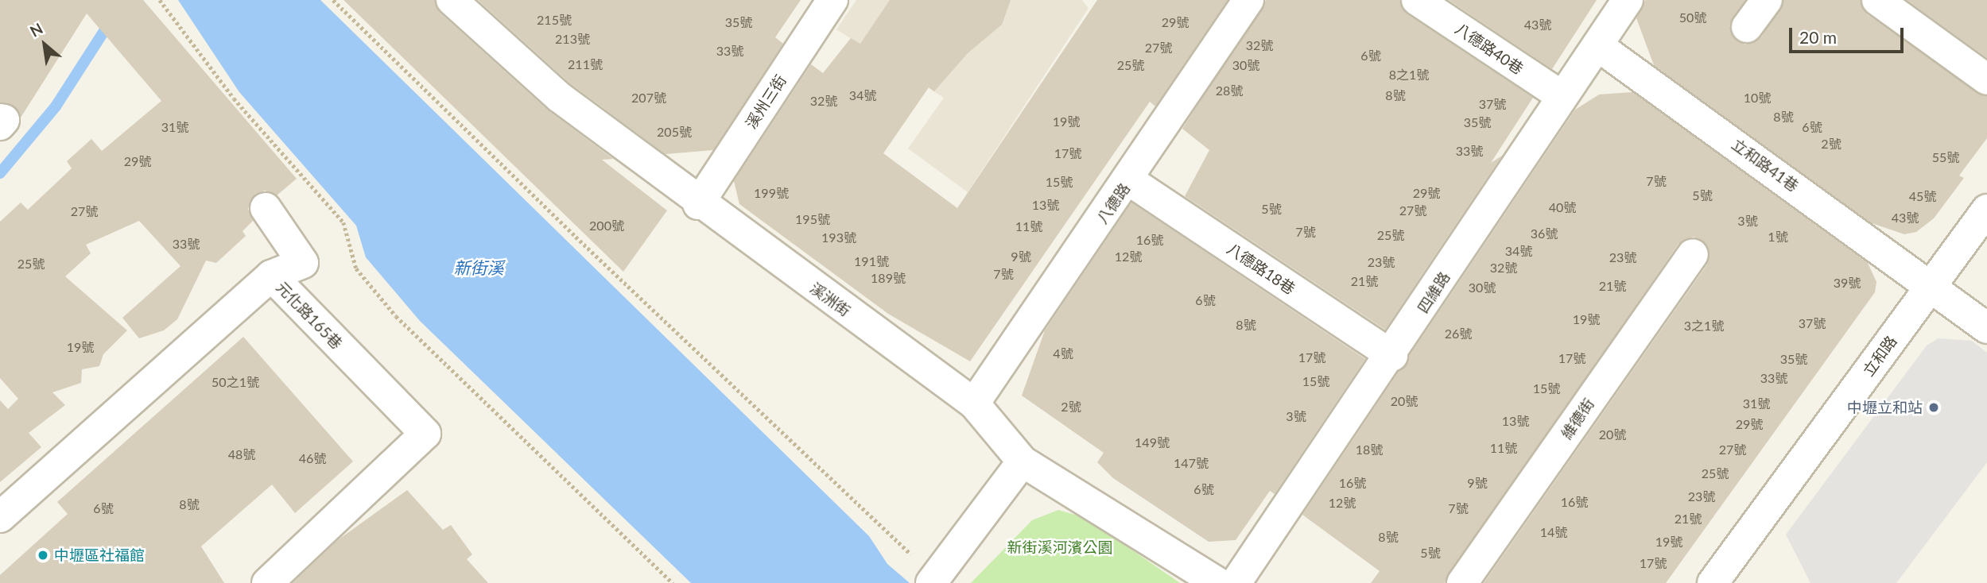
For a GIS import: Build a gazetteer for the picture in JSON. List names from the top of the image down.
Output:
{
  "streets": {
    "lane": [
      "八德路40巷",
      "溪州三街",
      "立和路41巷",
      "八德路",
      "八德路18巷",
      "四維路",
      "溪洲街",
      "元化路165巷",
      "立和路",
      "維德街"
    ]
  },
  "crossings": [
    ["八德路40巷", "四維路"],
    ["溪州三街", "溪洲街"],
    ["立和路41巷", "四維路"],
    ["立和路41巷", "立和路"],
    ["八德路", "八德路18巷"],
    ["八德路", "溪洲街"],
    ["八德路18巷", "四維路"]
  ],
  "water": ["新街溪"],
  "parks": ["新街溪河濱公園"],
  "places": ["中壢立和站", "中壢區社福館"],
  "house_numbers": [
    "50號",
    "215號",
    "35號",
    "29號",
    "43號",
    "213號",
    "32號",
    "27號",
    "33號",
    "6號",
    "211號",
    "25號",
    "30號",
    "8之1號",
    "28號",
    "34號",
    "8號",
    "207號",
    "10號",
    "32號",
    "37號",
    "8號",
    "19號",
    "35號",
    "31號",
    "6號",
    "205號",
    "2號",
    "33號",
    "17號",
    "55號",
    "29號",
    "7號",
    "15號",
    "199號",
    "29號",
    "5號",
    "45號",
    "13號",
    "40號",
    "5號",
    "27號",
    "27號",
    "43號",
    "195號",
    "3號",
    "200號",
    "11號",
    "7號",
    "36號",
    "25號",
    "1號",
    "193號",
    "16號",
    "33號",
    "34號",
    "9號",
    "12號",
    "23號",
    "191號",
    "23號",
    "25號",
    "32號",
    "7號",
    "189號",
    "21號",
    "39號",
    "21號",
    "30號",
    "6號",
    "19號",
    "37號",
    "8號",
    "3之1號",
    "26號",
    "19號",
    "4號",
    "17號",
    "17號",
    "35號",
    "33號",
    "15號",
    "50之1號",
    "15號",
    "20號",
    "31號",
    "2號",
    "3號",
    "13號",
    "29號",
    "20號",
    "149號",
    "11號",
    "18號",
    "27號",
    "48號",
    "46號",
    "147號",
    "25號",
    "16號",
    "9號",
    "6號",
    "23號",
    "16號",
    "12號",
    "8號",
    "6號",
    "7號",
    "21號",
    "14號",
    "8號",
    "19號",
    "5號",
    "17號"
  ],
  "scale_bar": "20 m",
  "north": "top left"
}
